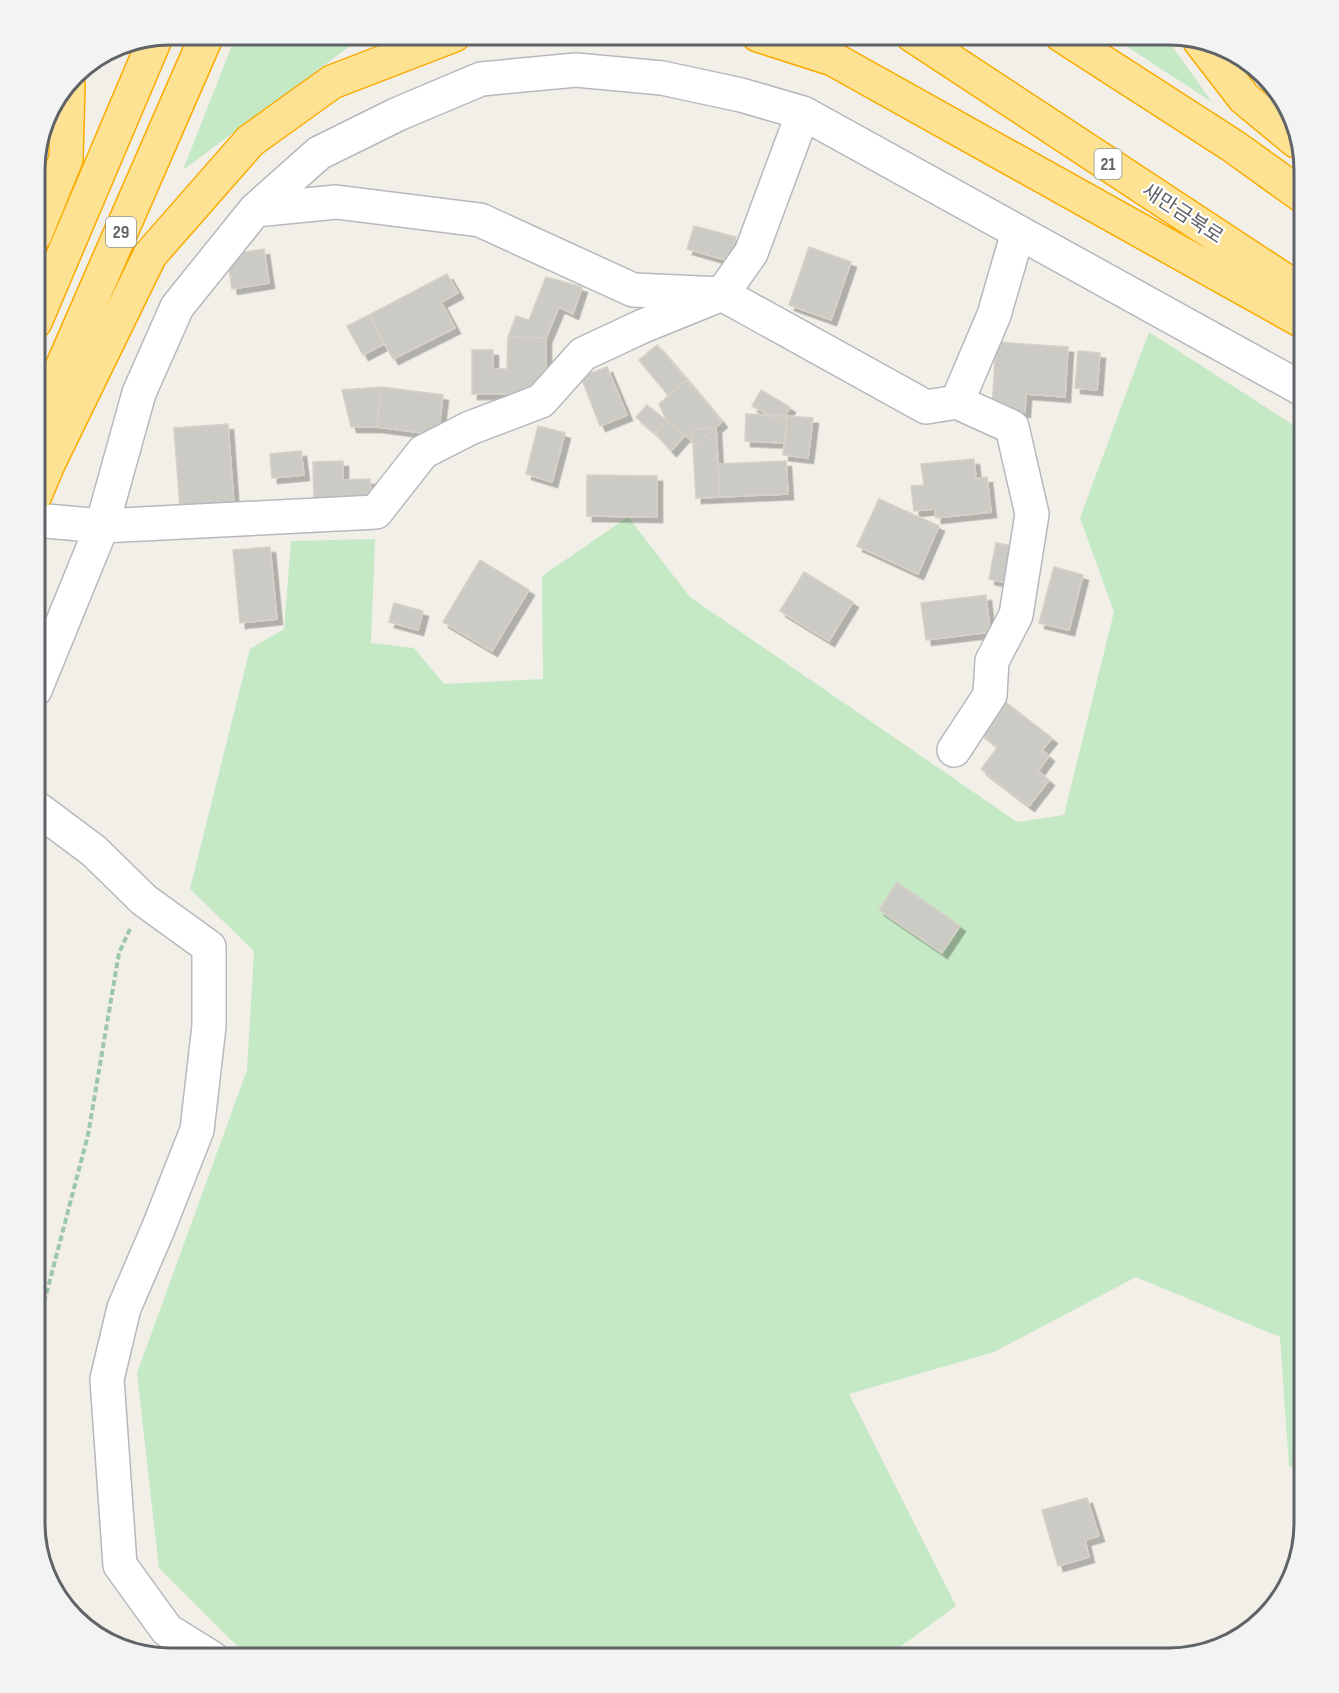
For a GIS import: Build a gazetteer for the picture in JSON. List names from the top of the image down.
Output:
{
  "streets": {
    "highway": ["21", "새만금북로", "29"]
  }
}
